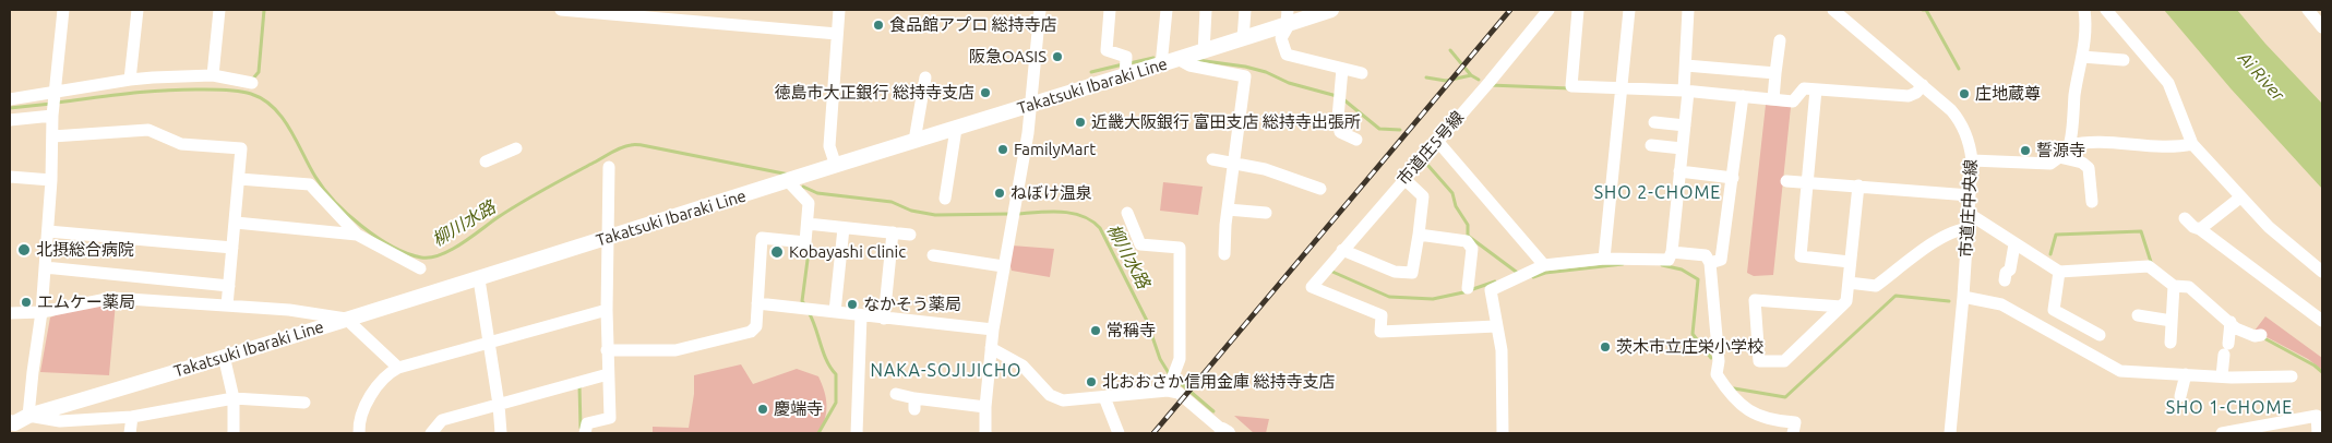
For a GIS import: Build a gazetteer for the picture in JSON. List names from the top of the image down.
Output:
{
  "streets": {
    "main road": ["Takatsuki Ibaraki Line"],
    "street": ["市道庄5号線", "市道庄中央線"]
  },
  "districts": ["SHO 2-CHOME", "NAKA-SOJIJICHO", "SHO 1-CHOME"],
  "water": ["Ai River", "柳川水路"],
  "places": [
    "食品館アプロ 総持寺店",
    "阪急OASIS",
    "徳島市大正銀行 総持寺支店",
    "庄地蔵尊",
    "近畿大阪銀行 富田支店 総持寺出張所",
    "FamilyMart",
    "誓源寺",
    "ねぼけ温泉",
    "北摂総合病院",
    "Kobayashi Clinic",
    "エムケー薬局",
    "なかそう薬局",
    "常稱寺",
    "茨木市立庄栄小学校",
    "北おおさか信用金庫 総持寺支店",
    "慶端寺"
  ]
}
